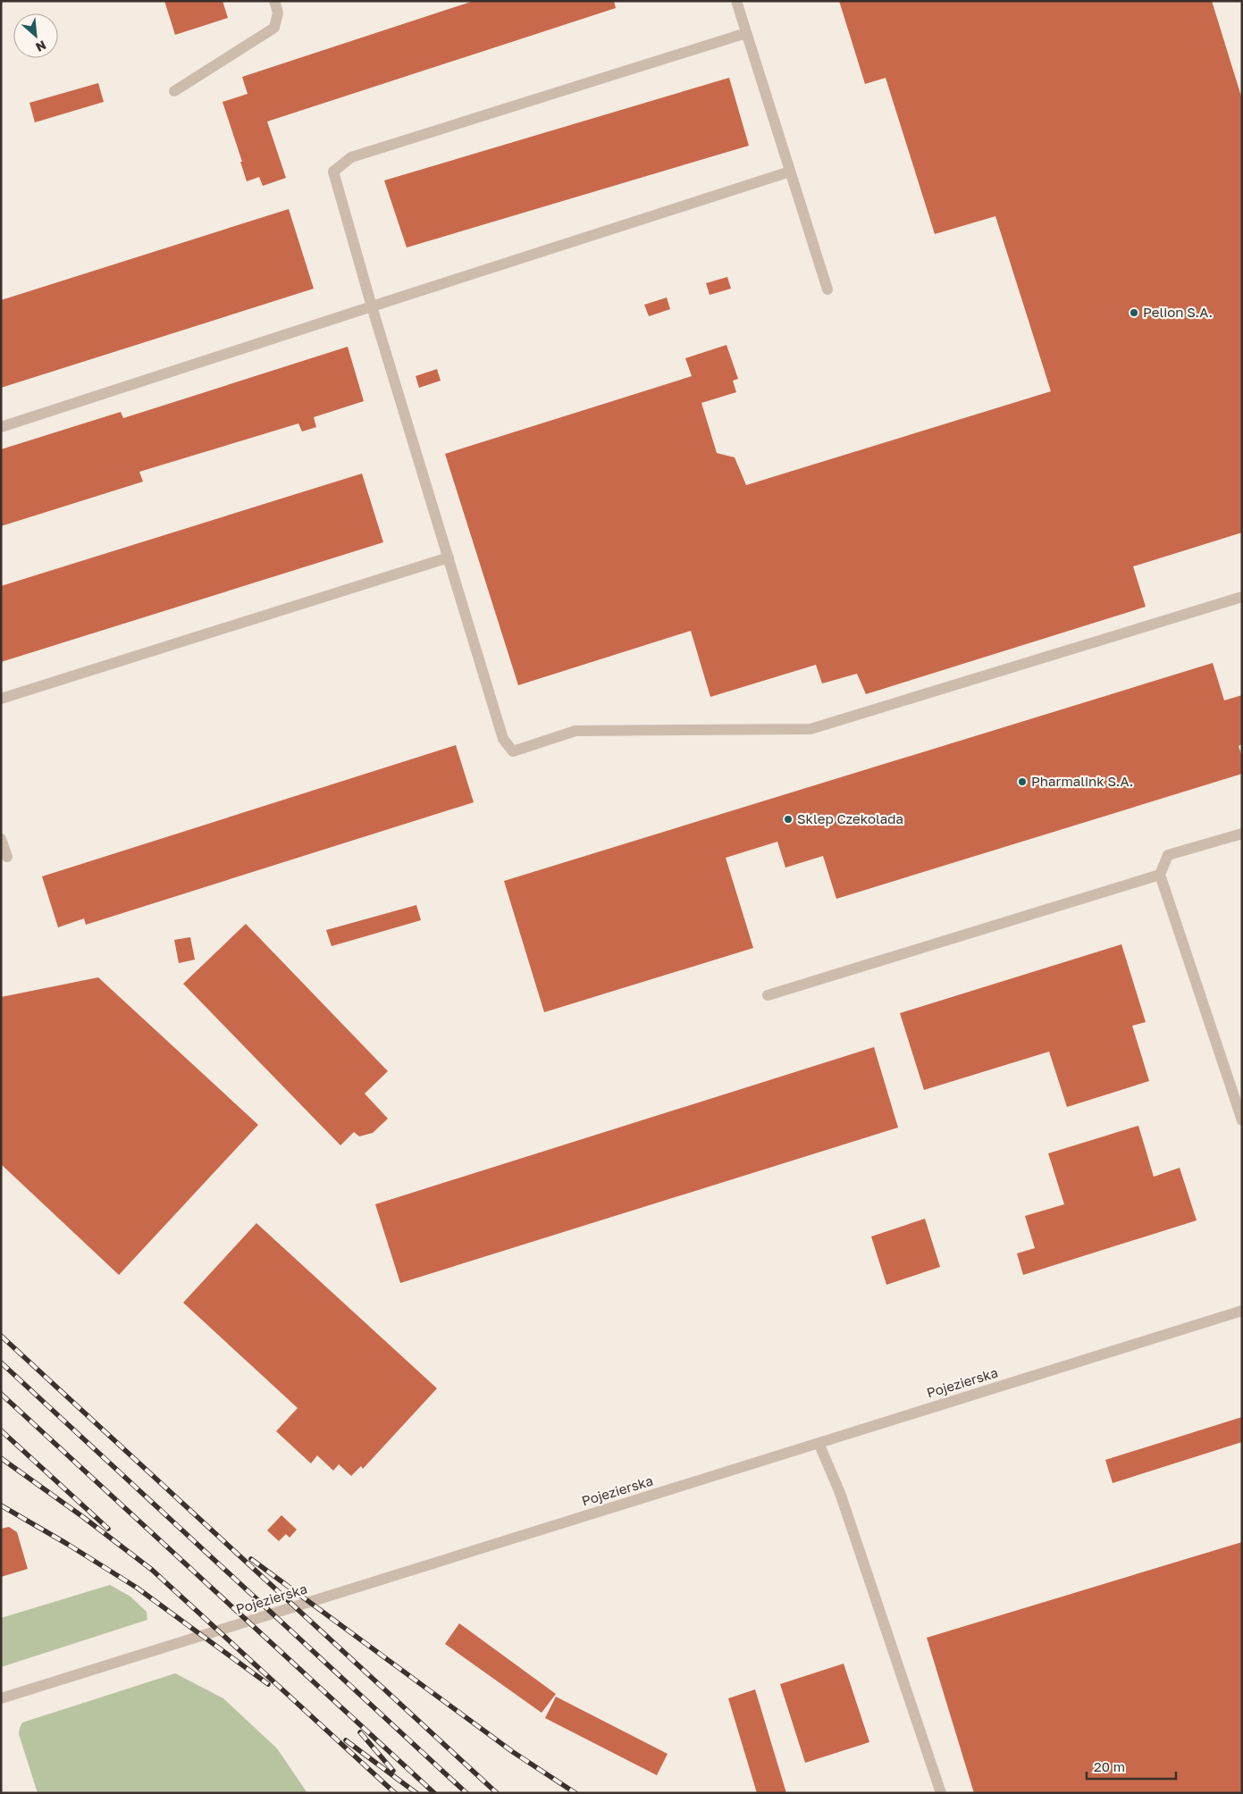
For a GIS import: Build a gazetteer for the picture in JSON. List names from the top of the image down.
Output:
{
  "streets": {
    "street": ["Pojezierska"]
  },
  "places": ["Pelion S.A.", "Pharmalink S.A.", "Sklep Czekolada"],
  "scale_bar": "20 m",
  "north": "bottom right"
}
